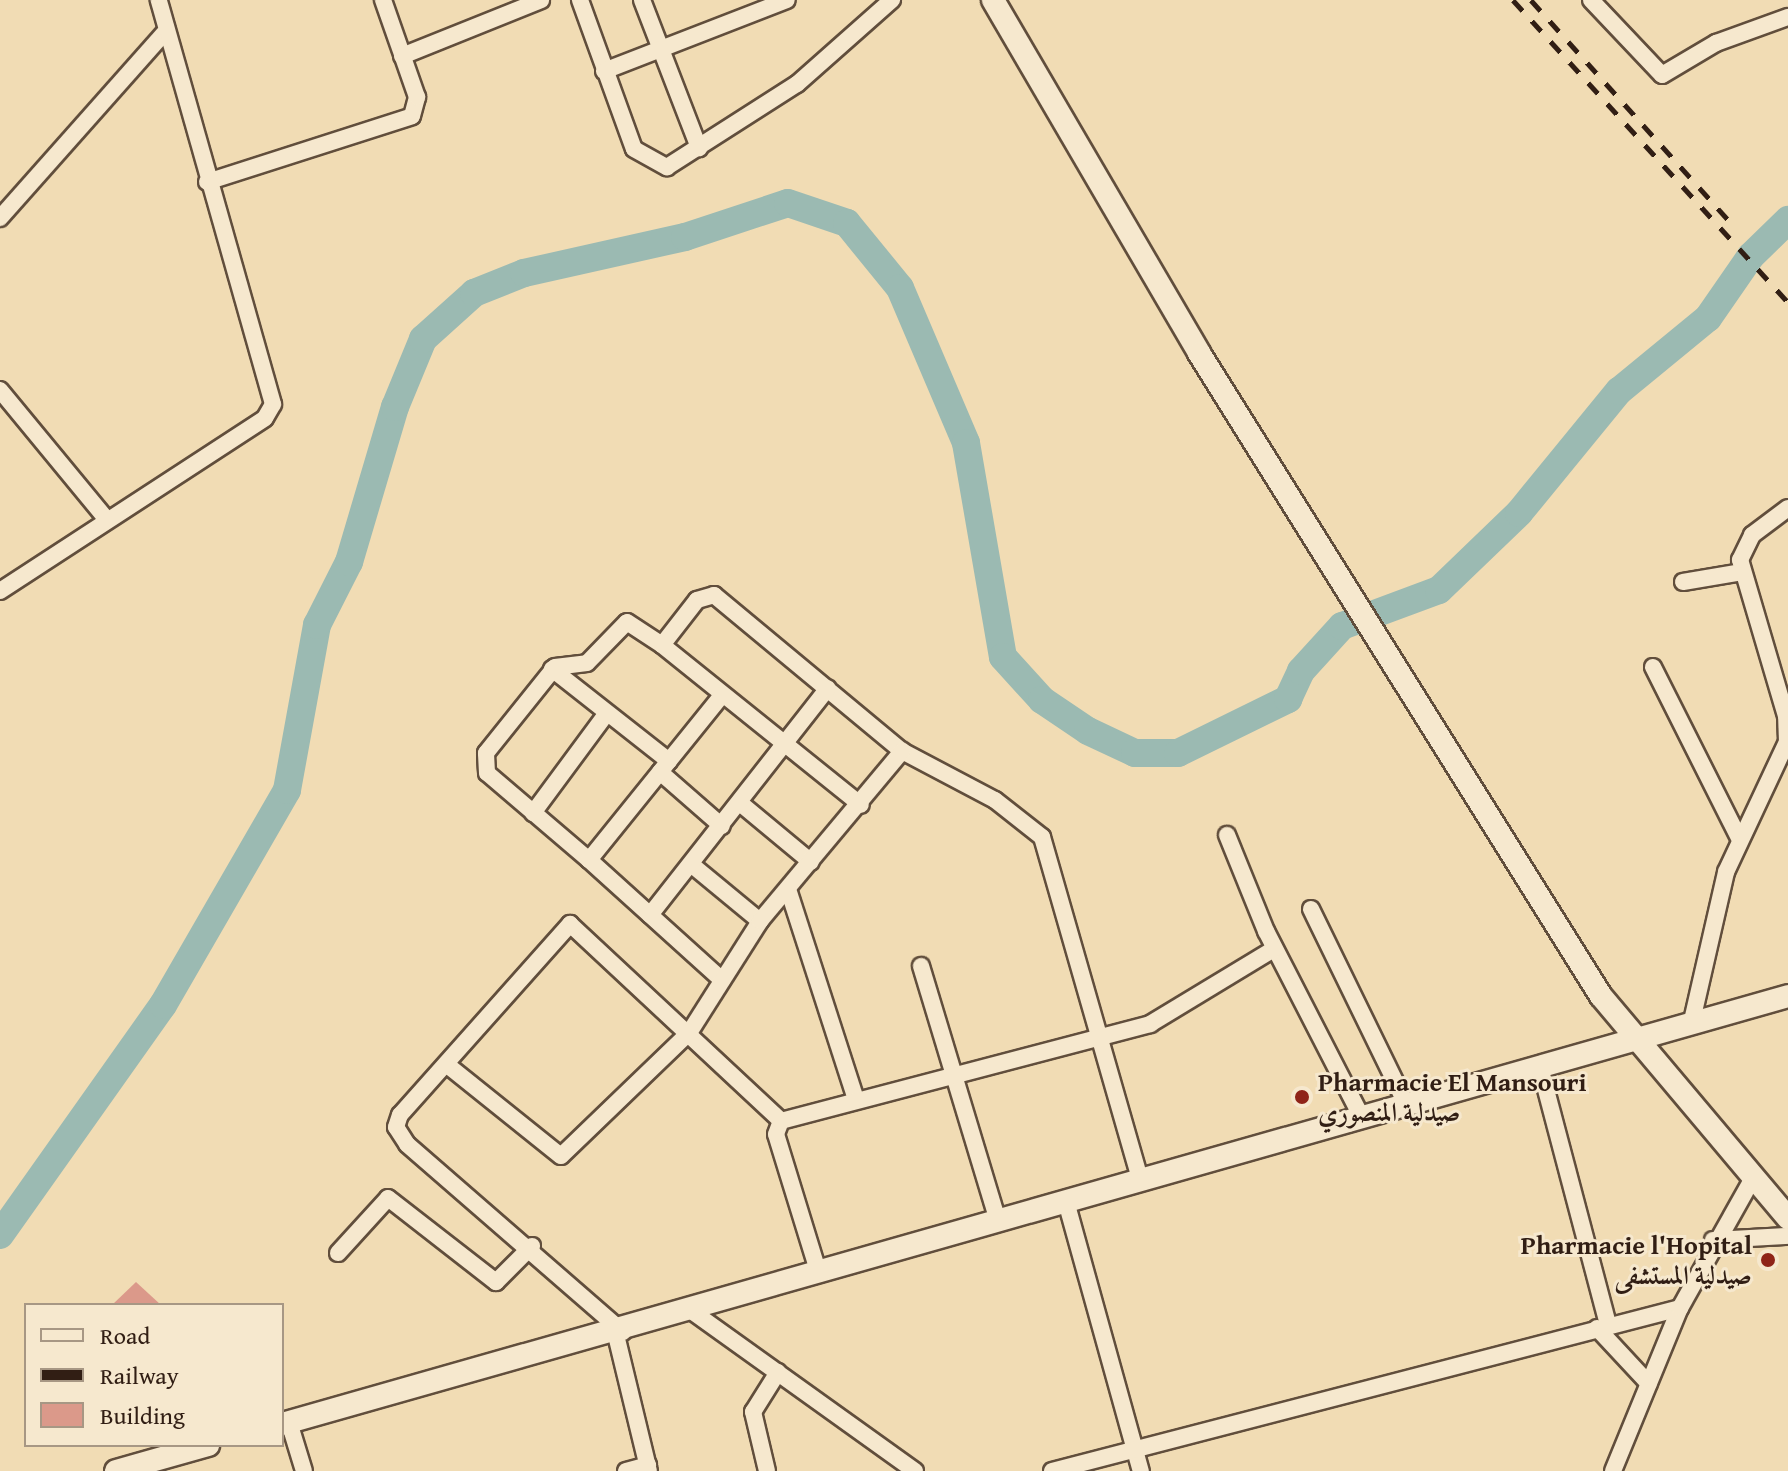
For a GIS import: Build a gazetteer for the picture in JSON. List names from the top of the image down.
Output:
{
  "places": ["Pharmacie El Mansouri صيدلية المنصوري", "Pharmacie l'Hopital صيدلية المستشفى"],
  "legend": ["Road", "Railway", "Building"]
}
